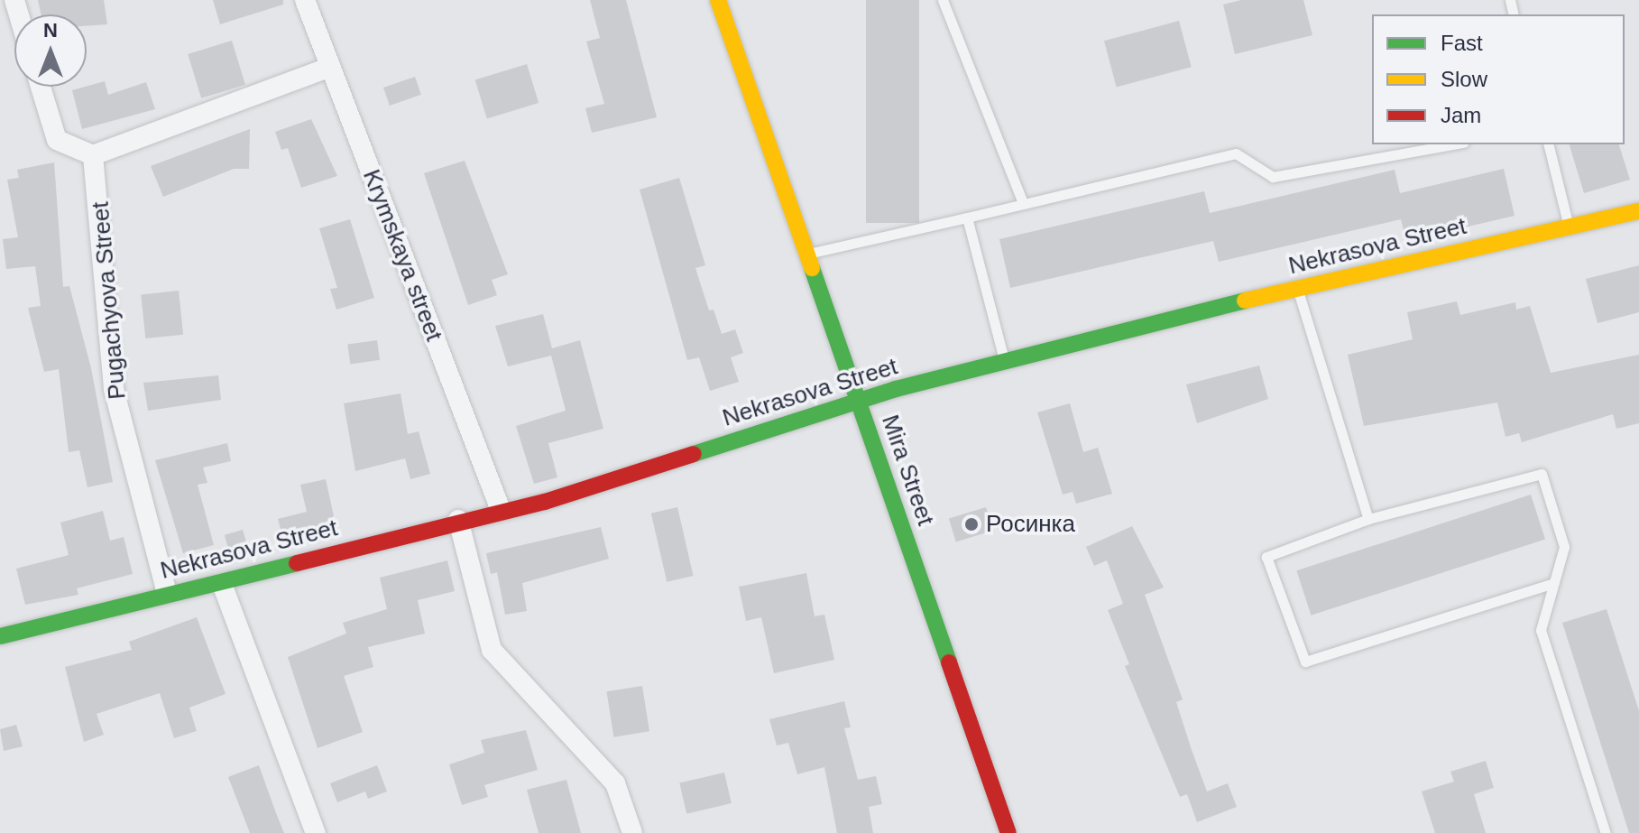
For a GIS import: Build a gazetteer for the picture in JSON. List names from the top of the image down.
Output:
{
  "streets": {
    "street": [
      "Nekrasova Street",
      "Krymskaya street",
      "Pugachyova Street",
      "Mira Street"
    ]
  },
  "crossings": [
    ["Nekrasova Street", "Krymskaya street"],
    ["Nekrasova Street", "Pugachyova Street"],
    ["Nekrasova Street", "Mira Street"]
  ],
  "places": ["Росинка"],
  "legend": ["Fast", "Slow", "Jam"],
  "north": "top"
}
